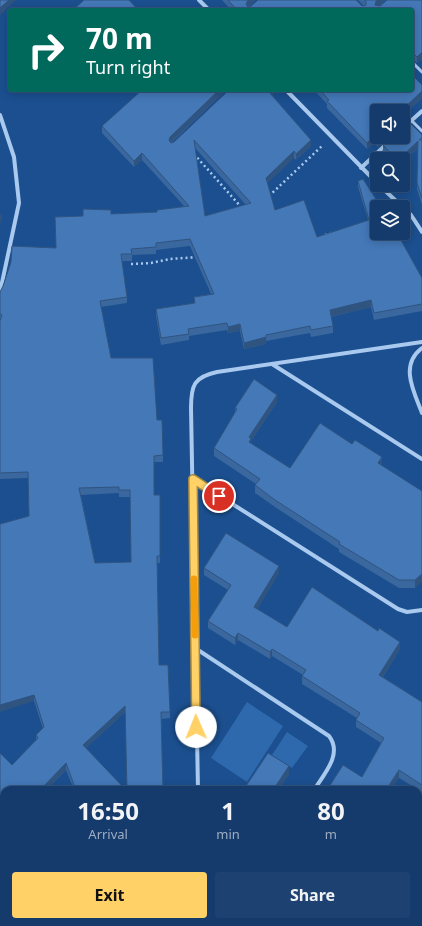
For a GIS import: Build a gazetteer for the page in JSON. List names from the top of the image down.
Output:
{
  "page": {
    "turn": ["70 m", "Turn right"],
    "eta": [
      "16:50",
      "Arrival",
      "1",
      "min",
      "80",
      "m"
    ],
    "buttons": ["Exit", "Share"]
  }
}
